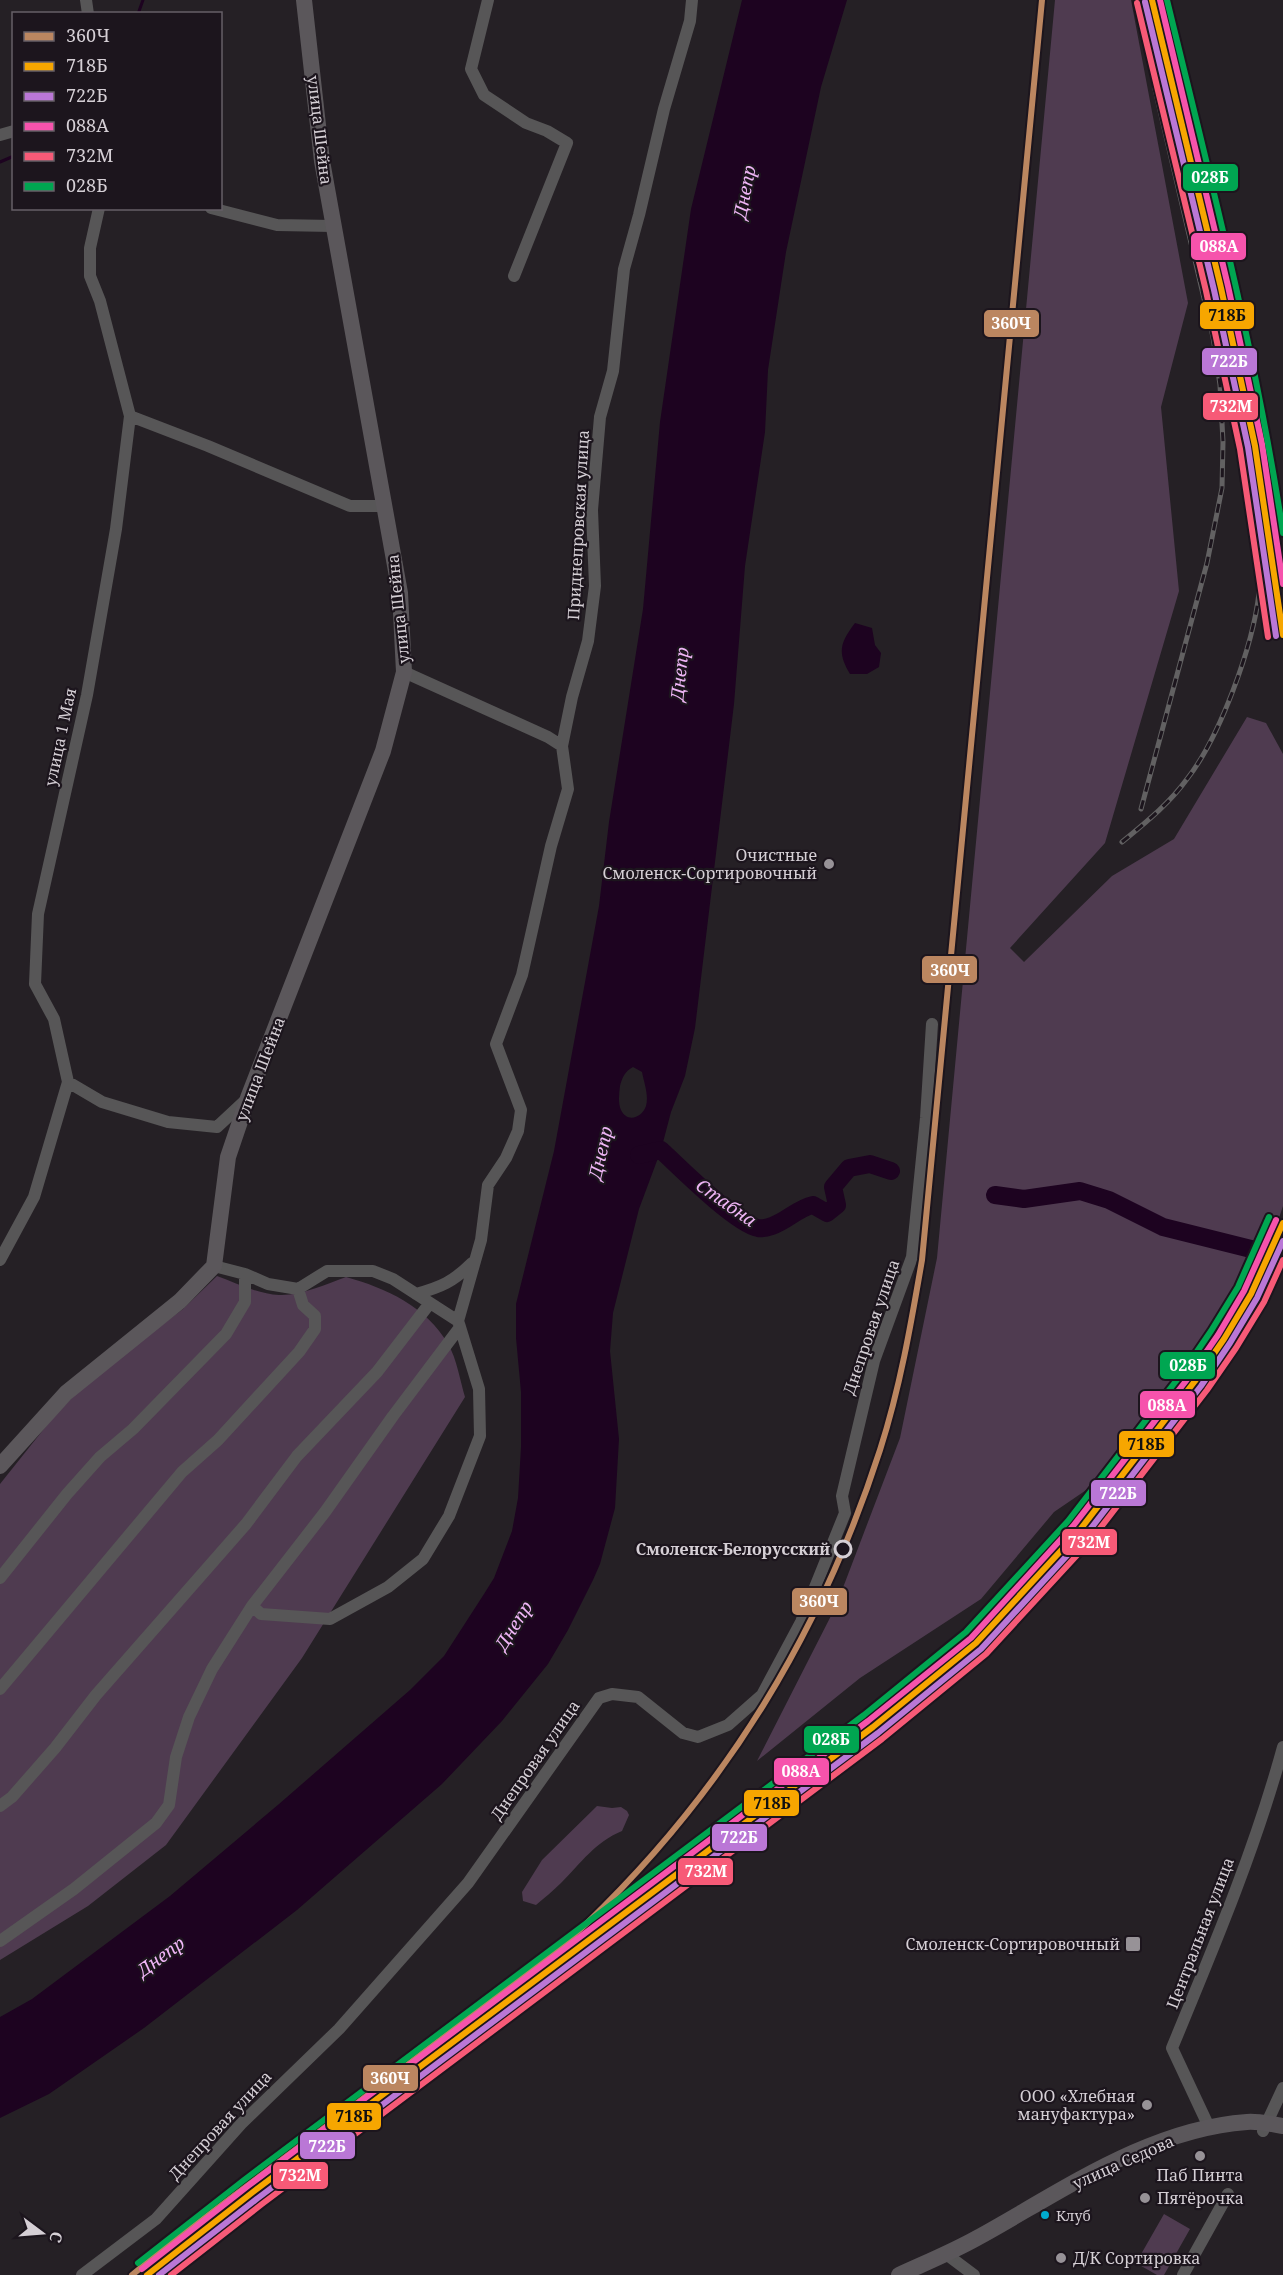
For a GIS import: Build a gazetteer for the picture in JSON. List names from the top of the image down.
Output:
{
  "streets": {
    "street": [
      "улица Шейна",
      "Приднепровская улица",
      "улица 1 Мая",
      "Днепровая улица",
      "Центральная улица",
      "улица Седова"
    ]
  },
  "crossings": [
    ["Центральная улица", "улица Седова"]
  ],
  "water": ["Днепр", "Стабна"],
  "places": {
    "other": [
      "Очистные Смоленск-Сортировочный",
      "Смоленск-Белорусский",
      "ООО «Хлебная мануфактура»",
      "Паб Пинта",
      "Пятёрочка",
      "Клуб",
      "Д/К Сортировка"
    ],
    "transit": ["Смоленск-Сортировочный"]
  },
  "lines": [
    "transit line 360Ч",
    "transit line 718Б",
    "transit line 088А",
    "transit line 028Б",
    "transit line 722Б",
    "transit line 732М"
  ],
  "legend": [
    "360Ч",
    "718Б",
    "722Б",
    "088А",
    "732М",
    "028Б"
  ],
  "north": "right"
}
